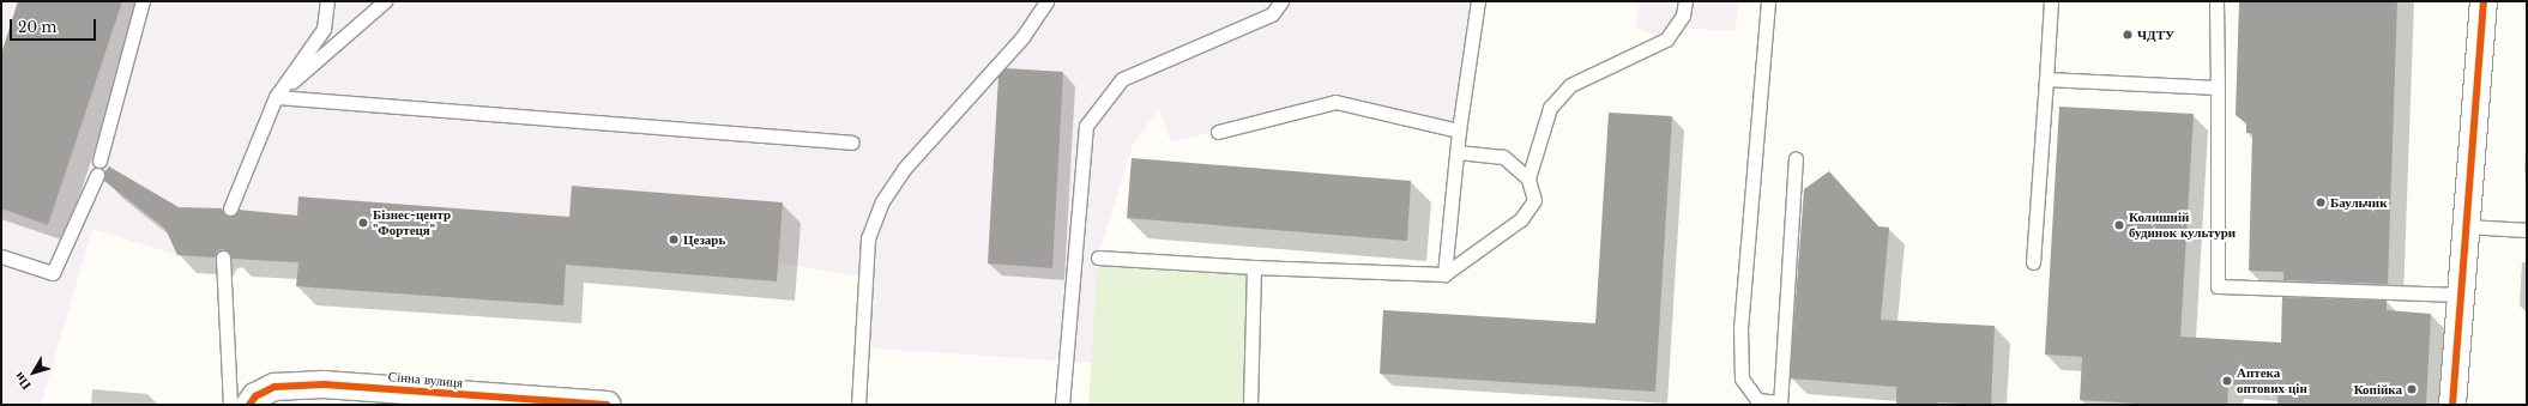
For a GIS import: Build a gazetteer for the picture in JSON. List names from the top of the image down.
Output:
{
  "streets": {
    "street": ["Сінна вулиця"]
  },
  "places": [
    "ЧДТУ",
    "Баульчик",
    "Бізнес-центр \"Фортеця\"",
    "Колишній будинок культури",
    "Цезарь",
    "Аптека оптових цін",
    "Копійка"
  ],
  "scale_bar": "20 m",
  "north": "bottom left"
}
